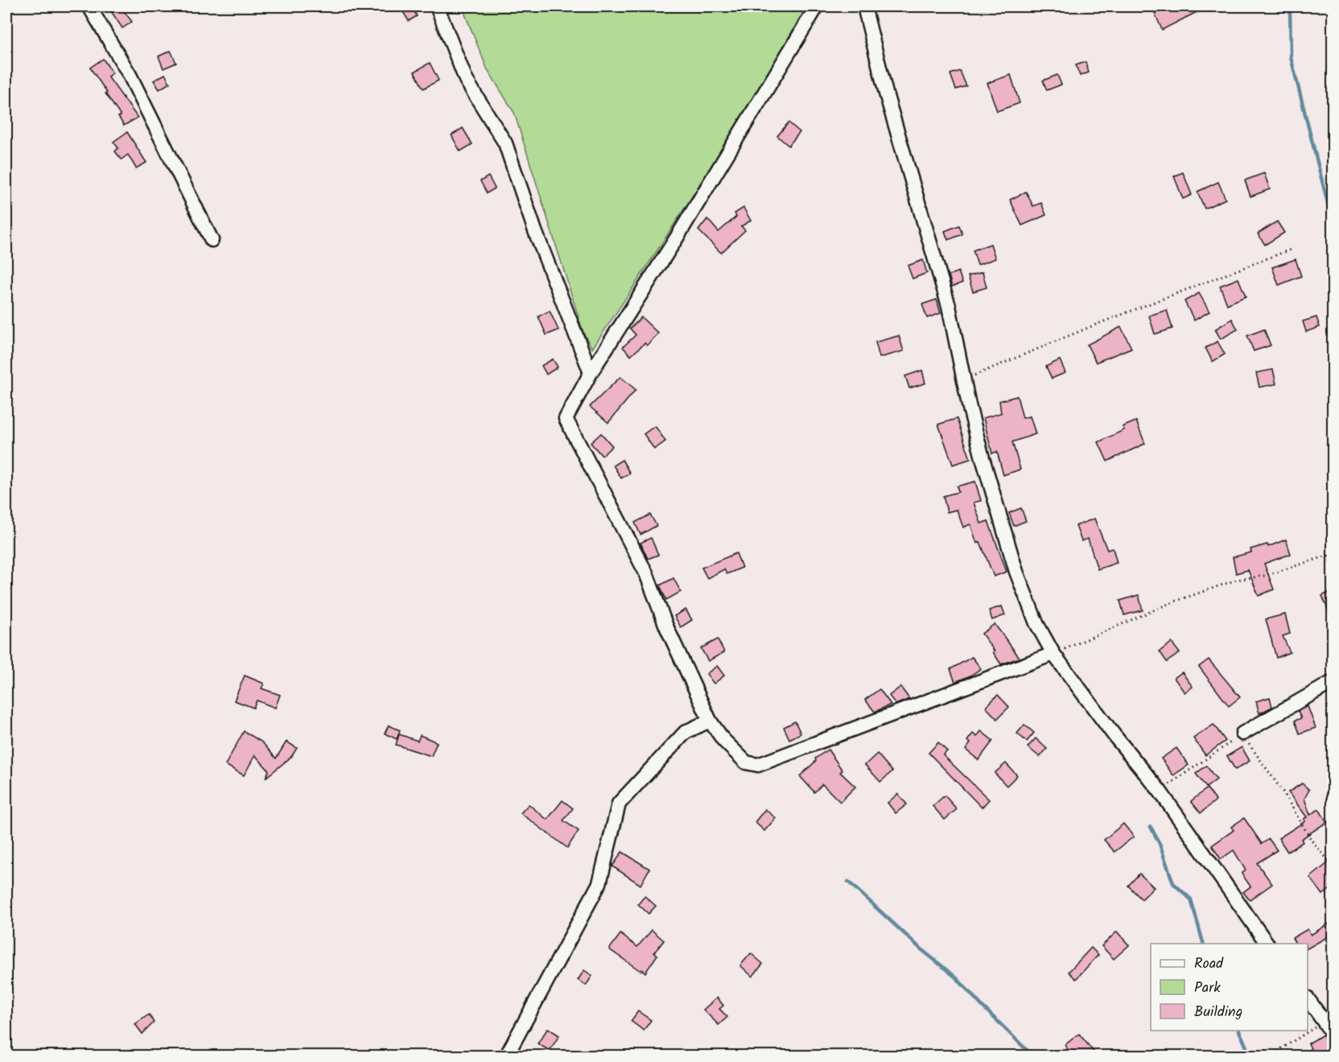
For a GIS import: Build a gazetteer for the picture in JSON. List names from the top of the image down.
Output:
{
  "legend": ["Road", "Park", "Building"]
}
